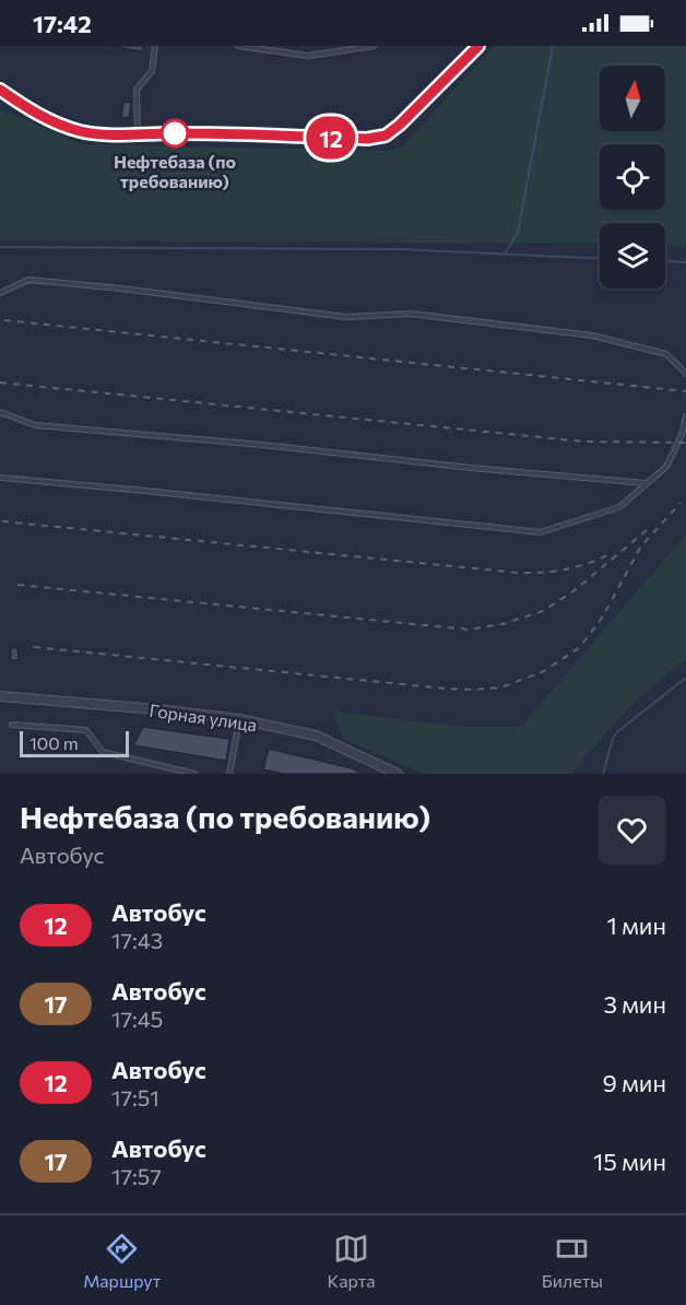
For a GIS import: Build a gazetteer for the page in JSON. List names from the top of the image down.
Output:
{
  "streets": {
    "street": ["Горная улица"]
  },
  "places": ["Нефтебаза (по требованию)"],
  "lines": ["bus line 12"],
  "scale_bar": "100 m",
  "north": "top",
  "page": {
    "status": "17:42",
    "on_map": "12",
    "scale": "100 m",
    "heading": ["Нефтебаза (по требованию)", "Автобус"],
    "list": [
      {
        "mark": "12",
        "name": "Автобус",
        "note": "17:43",
        "value": "1 мин"
      },
      {
        "mark": "17",
        "name": "Автобус",
        "note": "17:45",
        "value": "3 мин"
      },
      {
        "mark": "12",
        "name": "Автобус",
        "note": "17:51",
        "value": "9 мин"
      },
      {
        "mark": "17",
        "name": "Автобус",
        "note": "17:57",
        "value": "15 мин"
      }
    ],
    "tabs": ["Маршрут", "Карта", "Билеты"]
  }
}
